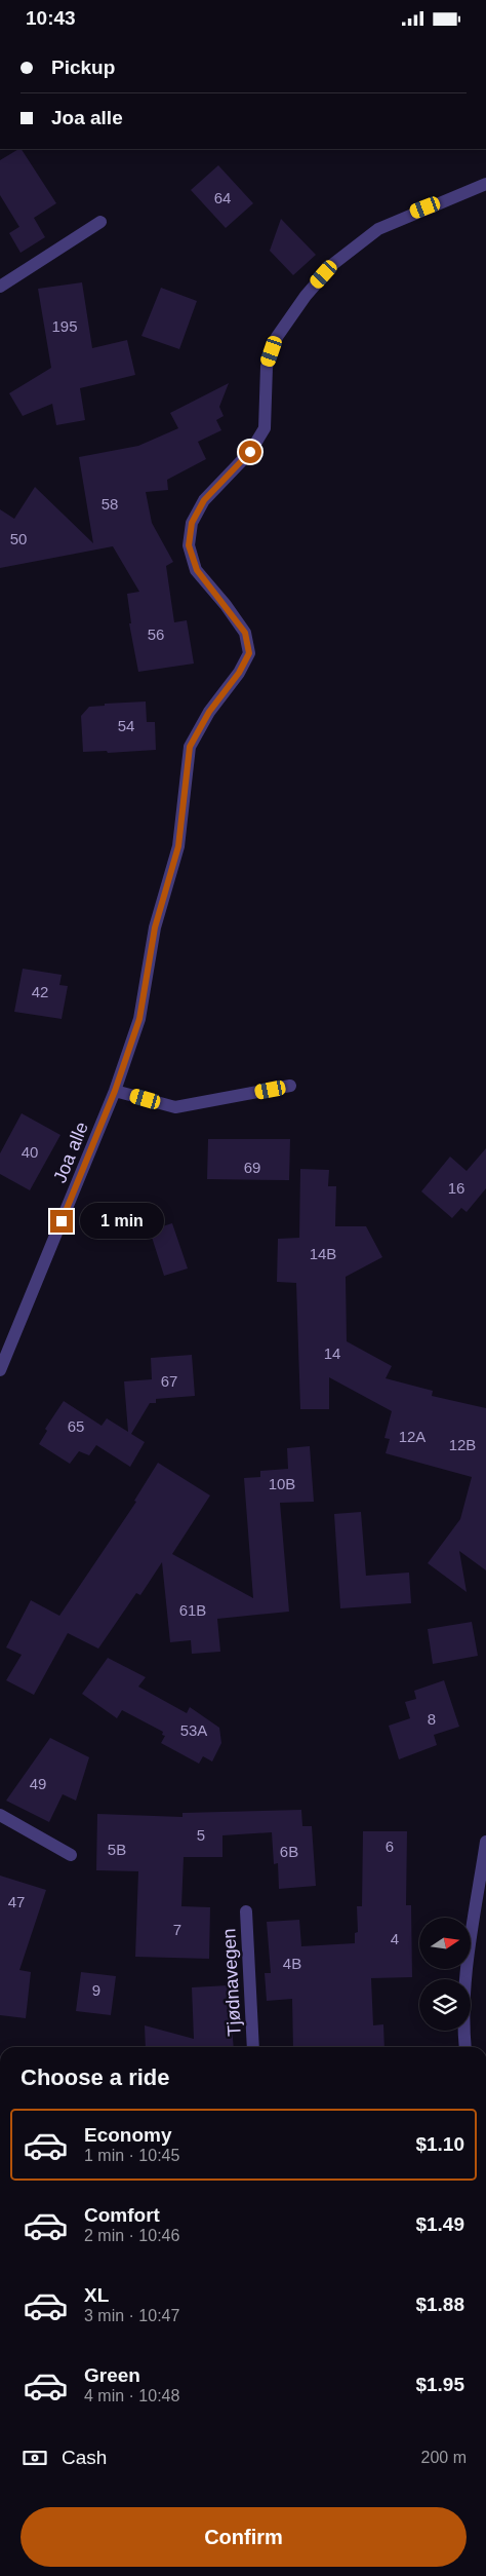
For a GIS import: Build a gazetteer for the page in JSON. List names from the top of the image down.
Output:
{
  "streets": {
    "street": ["Joa alle", "Tjødnavegen"]
  },
  "house_numbers": [
    "64",
    "195",
    "58",
    "50",
    "56",
    "54",
    "42",
    "40",
    "69",
    "16",
    "14B",
    "14",
    "67",
    "65",
    "12A",
    "12B",
    "10B",
    "61B",
    "8",
    "53A",
    "49",
    "5",
    "6",
    "5B",
    "6B",
    "47",
    "7",
    "4",
    "4B",
    "9"
  ],
  "north": "right",
  "page": {
    "status": "10:43",
    "banner": ["Pickup", "Joa alle"],
    "bubble": "1 min",
    "heading": "Choose a ride",
    "list": [
      {
        "name": "Economy",
        "note": "1 min · 10:45",
        "value": "$1.10"
      },
      {
        "name": "Comfort",
        "note": "2 min · 10:46",
        "value": "$1.49"
      },
      {
        "name": "XL",
        "note": "3 min · 10:47",
        "value": "$1.88"
      },
      {
        "name": "Green",
        "note": "4 min · 10:48",
        "value": "$1.95"
      }
    ],
    "pay": ["Cash", "200 m"],
    "buttons": "Confirm"
  }
}
